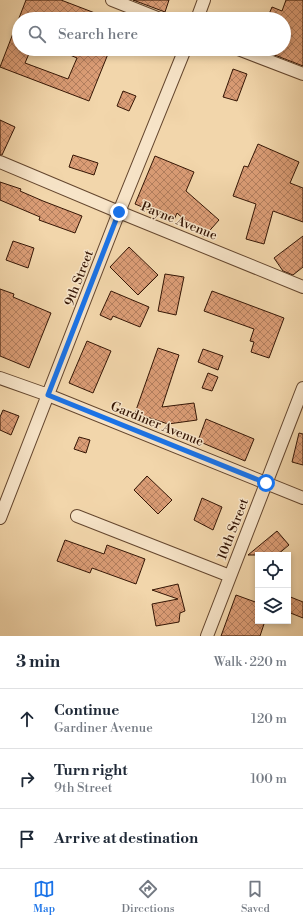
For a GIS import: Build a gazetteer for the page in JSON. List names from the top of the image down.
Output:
{
  "streets": {
    "street": [
      "Payne Avenue",
      "9th Street",
      "Gardiner Avenue",
      "10th Street"
    ]
  },
  "crossings": [
    ["Payne Avenue", "9th Street"],
    ["9th Street", "Gardiner Avenue"],
    ["Gardiner Avenue", "10th Street"]
  ],
  "page": {
    "search": "Search here",
    "heading": ["3 min", "Walk · 220 m"],
    "list": [
      ["Continue", "Gardiner Avenue", "120 m"],
      ["Turn right", "9th Street", "100 m"],
      "Arrive at destination"
    ],
    "nav": ["Map", "Directions", "Saved"]
  }
}
